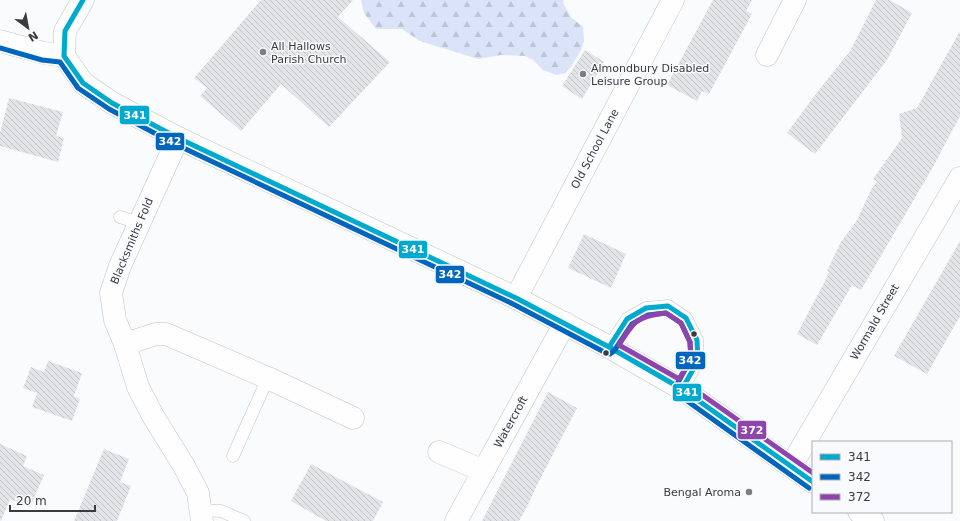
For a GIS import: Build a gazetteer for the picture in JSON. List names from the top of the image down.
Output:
{
  "streets": {
    "street": [
      "Old School Lane",
      "Blacksmiths Fold",
      "Wormald Street",
      "Watercroft"
    ]
  },
  "places": ["All Hallows Parish Church", "Almondbury Disabled Leisure Group", "Bengal Aroma"],
  "lines": ["transit line 341", "transit line 342", "transit line 372"],
  "legend": ["341", "342", "372"],
  "scale_bar": "20 m",
  "north": "bottom right"
}
